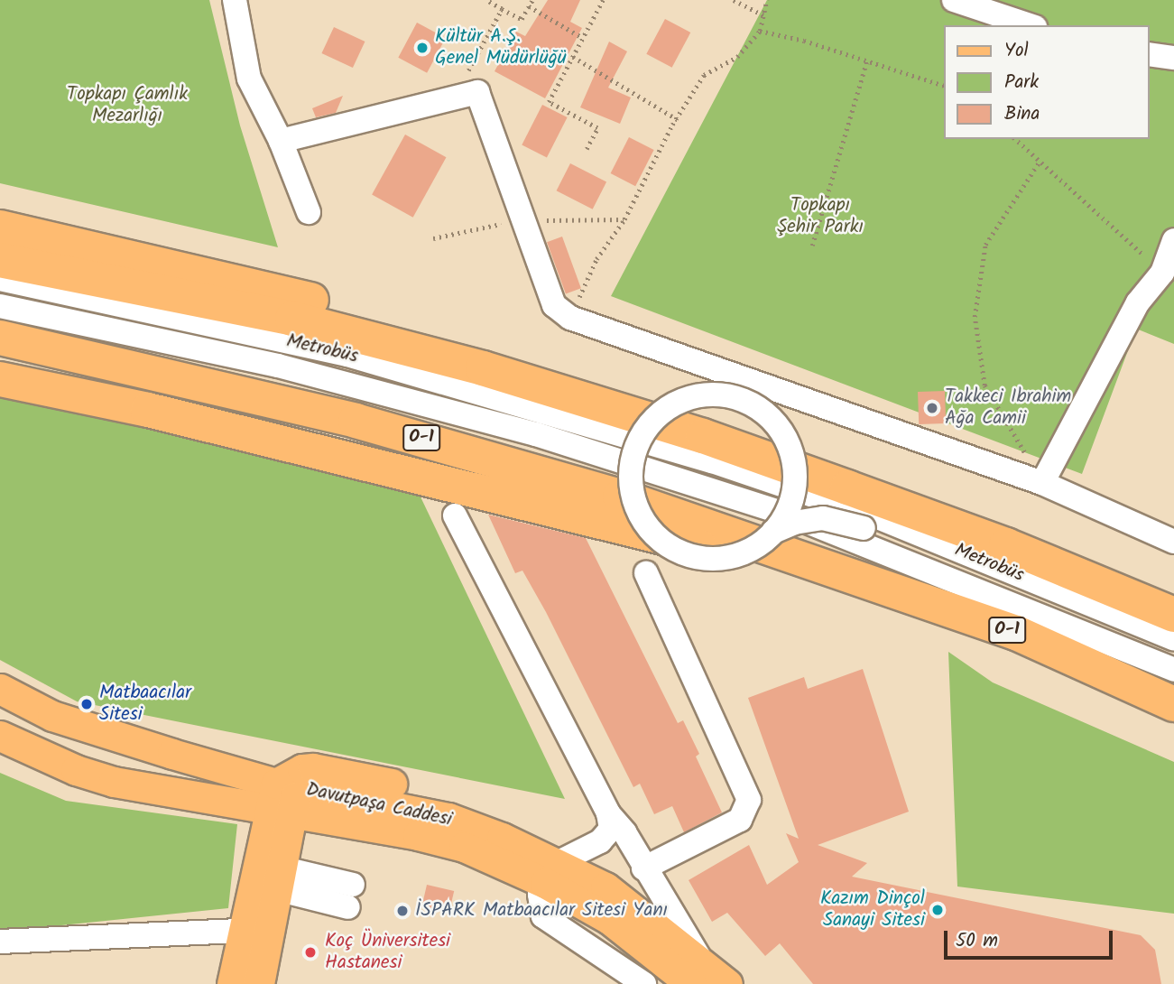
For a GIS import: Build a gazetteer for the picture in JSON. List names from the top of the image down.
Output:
{
  "streets": {
    "highway": ["O-1"],
    "main road": ["Davutpaşa Caddesi"],
    "street": ["Metrobüs"]
  },
  "parks": ["Topkapı Çamlık Mezarlığı", "Topkapı Şehir Parkı"],
  "places": [
    "Kültür A.Ş. Genel Müdürlüğü",
    "Takkeci Ibrahim Ağa Camii",
    "Matbaacılar Sitesi",
    "Kazım Dinçol Sanayi Sitesi",
    "İSPARK Matbaacılar Sitesi Yanı",
    "Koç Üniversitesi Hastanesi"
  ],
  "legend": ["Yol", "Park", "Bina"],
  "scale_bar": "50 m"
}
